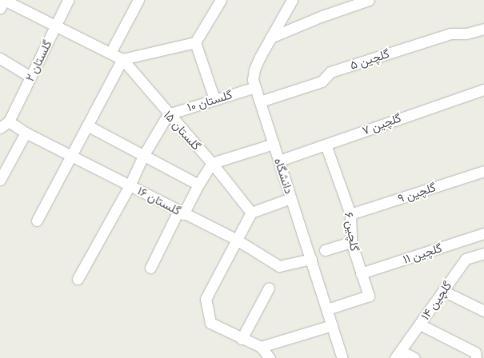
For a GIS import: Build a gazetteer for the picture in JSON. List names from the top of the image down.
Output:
{
  "streets": {
    "street": [
      "گلچین ۵",
      "گلستان ۲",
      "گلستان ۱۰",
      "گلچین ۷",
      "گلستان ۱۵",
      "دانشگاه",
      "گلچین ۹",
      "گلستان ۱۶",
      "گلچین ۶",
      "گلچین ۱۱",
      "گلچین ۱۴"
    ]
  },
  "crossings": [
    ["گلچین ۵", "دانشگاه"],
    ["گلستان ۲", "گلستان ۱۵"],
    ["گلستان ۲", "گلستان ۱۶"],
    ["گلستان ۱۰", "گلستان ۱۵"],
    ["گلستان ۱۰", "دانشگاه"],
    ["گلچین ۷", "دانشگاه"],
    ["گلچین ۷", "گلچین ۶"],
    ["دانشگاه", "گلستان ۱۶"],
    ["دانشگاه", "گلچین ۶"],
    ["گلچین ۹", "گلچین ۶"],
    ["گلچین ۶", "گلچین ۱۱"]
  ]
}
